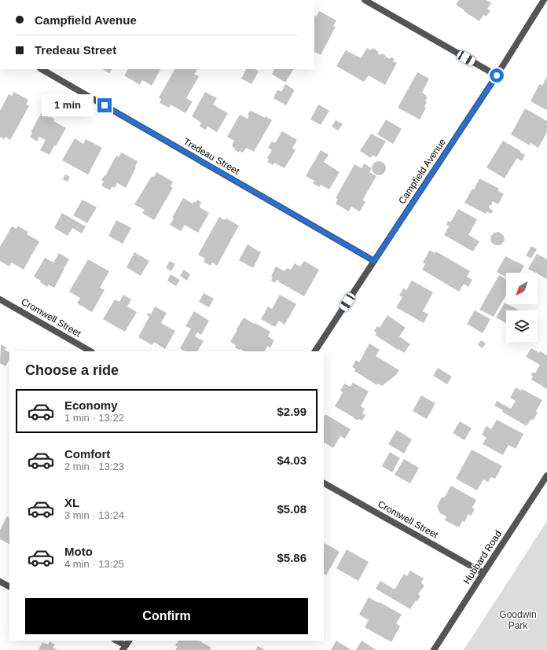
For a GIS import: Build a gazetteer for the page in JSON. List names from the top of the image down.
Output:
{
  "streets": {
    "street": [
      "Tredeau Street",
      "Campfield Avenue",
      "Cromwell Street",
      "Hubbard Road"
    ]
  },
  "crossings": [
    ["Tredeau Street", "Campfield Avenue"],
    ["Cromwell Street", "Hubbard Road"]
  ],
  "parks": ["Goodwin Park"],
  "north": "bottom left",
  "page": {
    "banner": ["Campfield Avenue", "Tredeau Street"],
    "bubble": "1 min",
    "heading": "Choose a ride",
    "list": [
      {
        "name": "Economy",
        "note": "1 min · 13:22",
        "value": "$2.99"
      },
      {
        "name": "Comfort",
        "note": "2 min · 13:23",
        "value": "$4.03"
      },
      {
        "name": "XL",
        "note": "3 min · 13:24",
        "value": "$5.08"
      },
      {
        "name": "Moto",
        "note": "4 min · 13:25",
        "value": "$5.86"
      }
    ],
    "buttons": "Confirm"
  }
}
